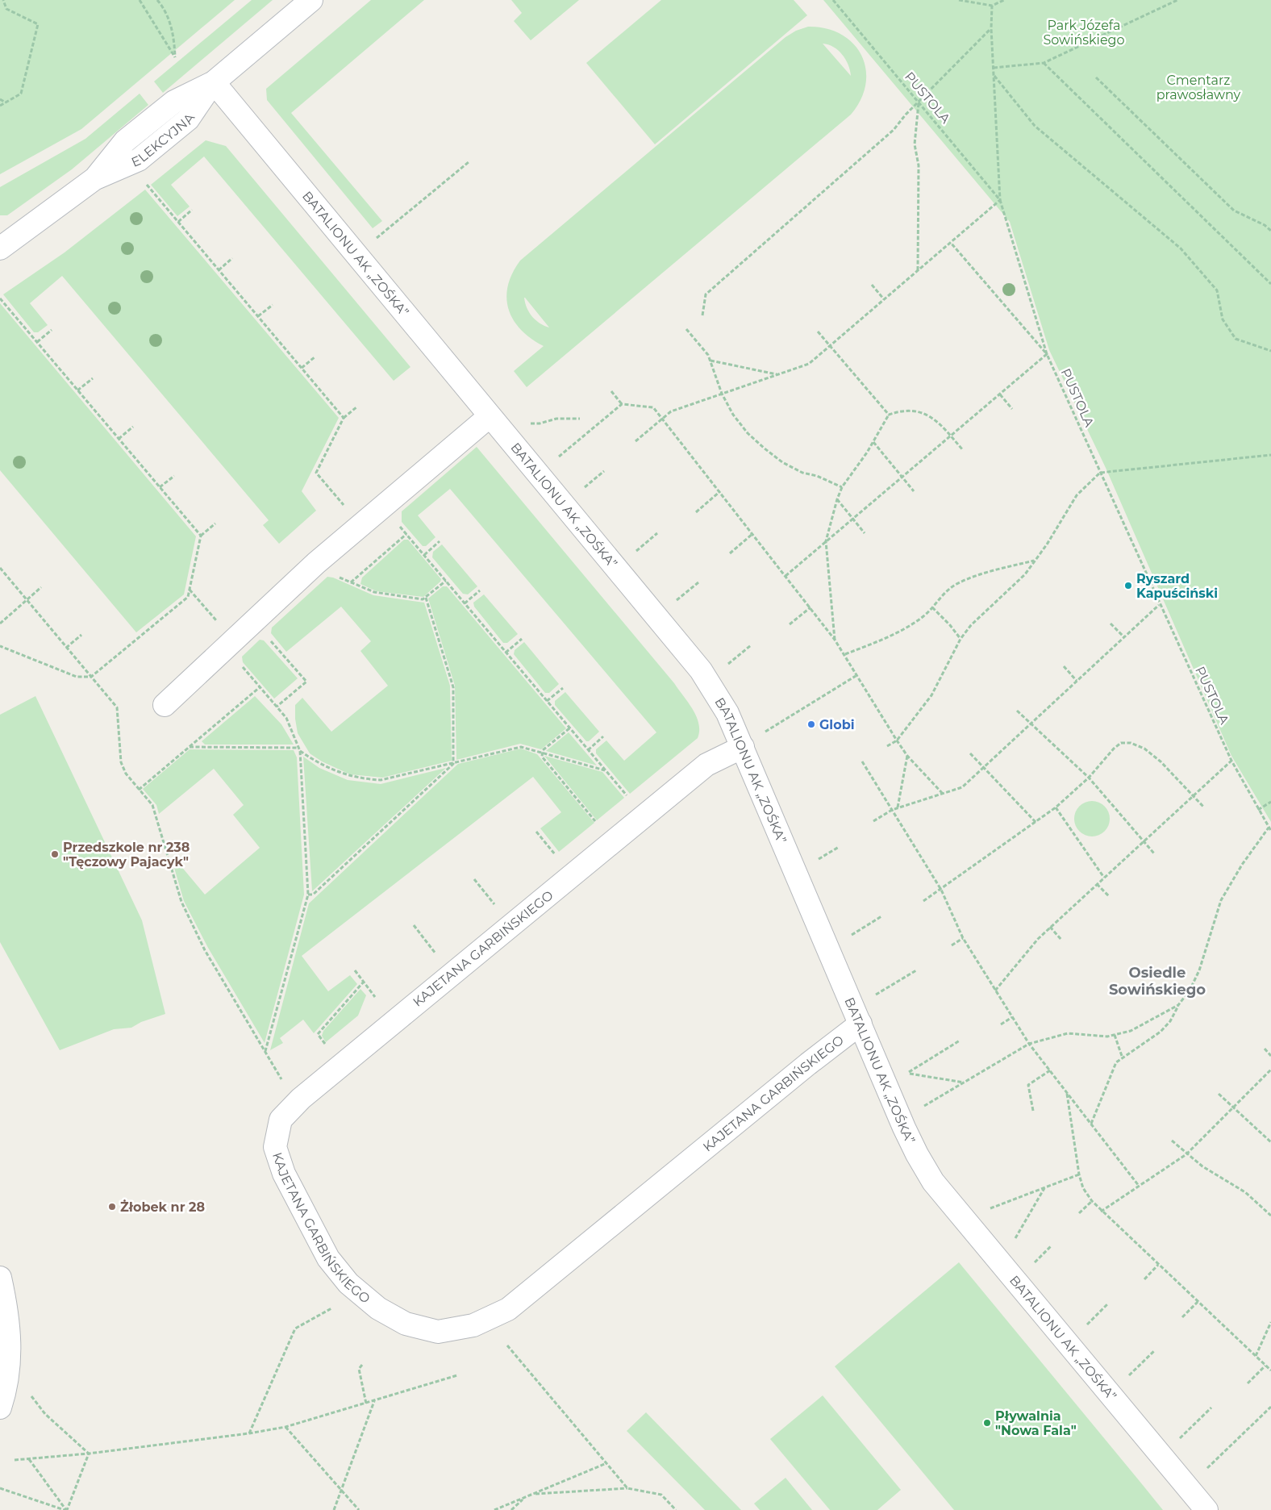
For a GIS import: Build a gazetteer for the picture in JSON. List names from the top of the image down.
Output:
{
  "streets": {
    "street": ["ELEKCYJNA", "BATALIONU AK „ZOŚKA”", "KAJETANA GARBIŃSKIEGO"],
    "path": ["PUSTOLA"]
  },
  "crossings": [
    ["ELEKCYJNA", "BATALIONU AK „ZOŚKA”"],
    ["BATALIONU AK „ZOŚKA”", "KAJETANA GARBIŃSKIEGO"]
  ],
  "districts": ["Osiedle Sowińskiego"],
  "parks": ["Park Józefa Sowińskiego", "Cmentarz prawosławny"],
  "places": [
    "Ryszard Kapuściński",
    "Globi",
    "Przedszkole nr 238 \"Tęczowy Pajacyk\"",
    "Żłobek nr 28",
    "Pływalnia \"Nowa Fala\""
  ]
}
